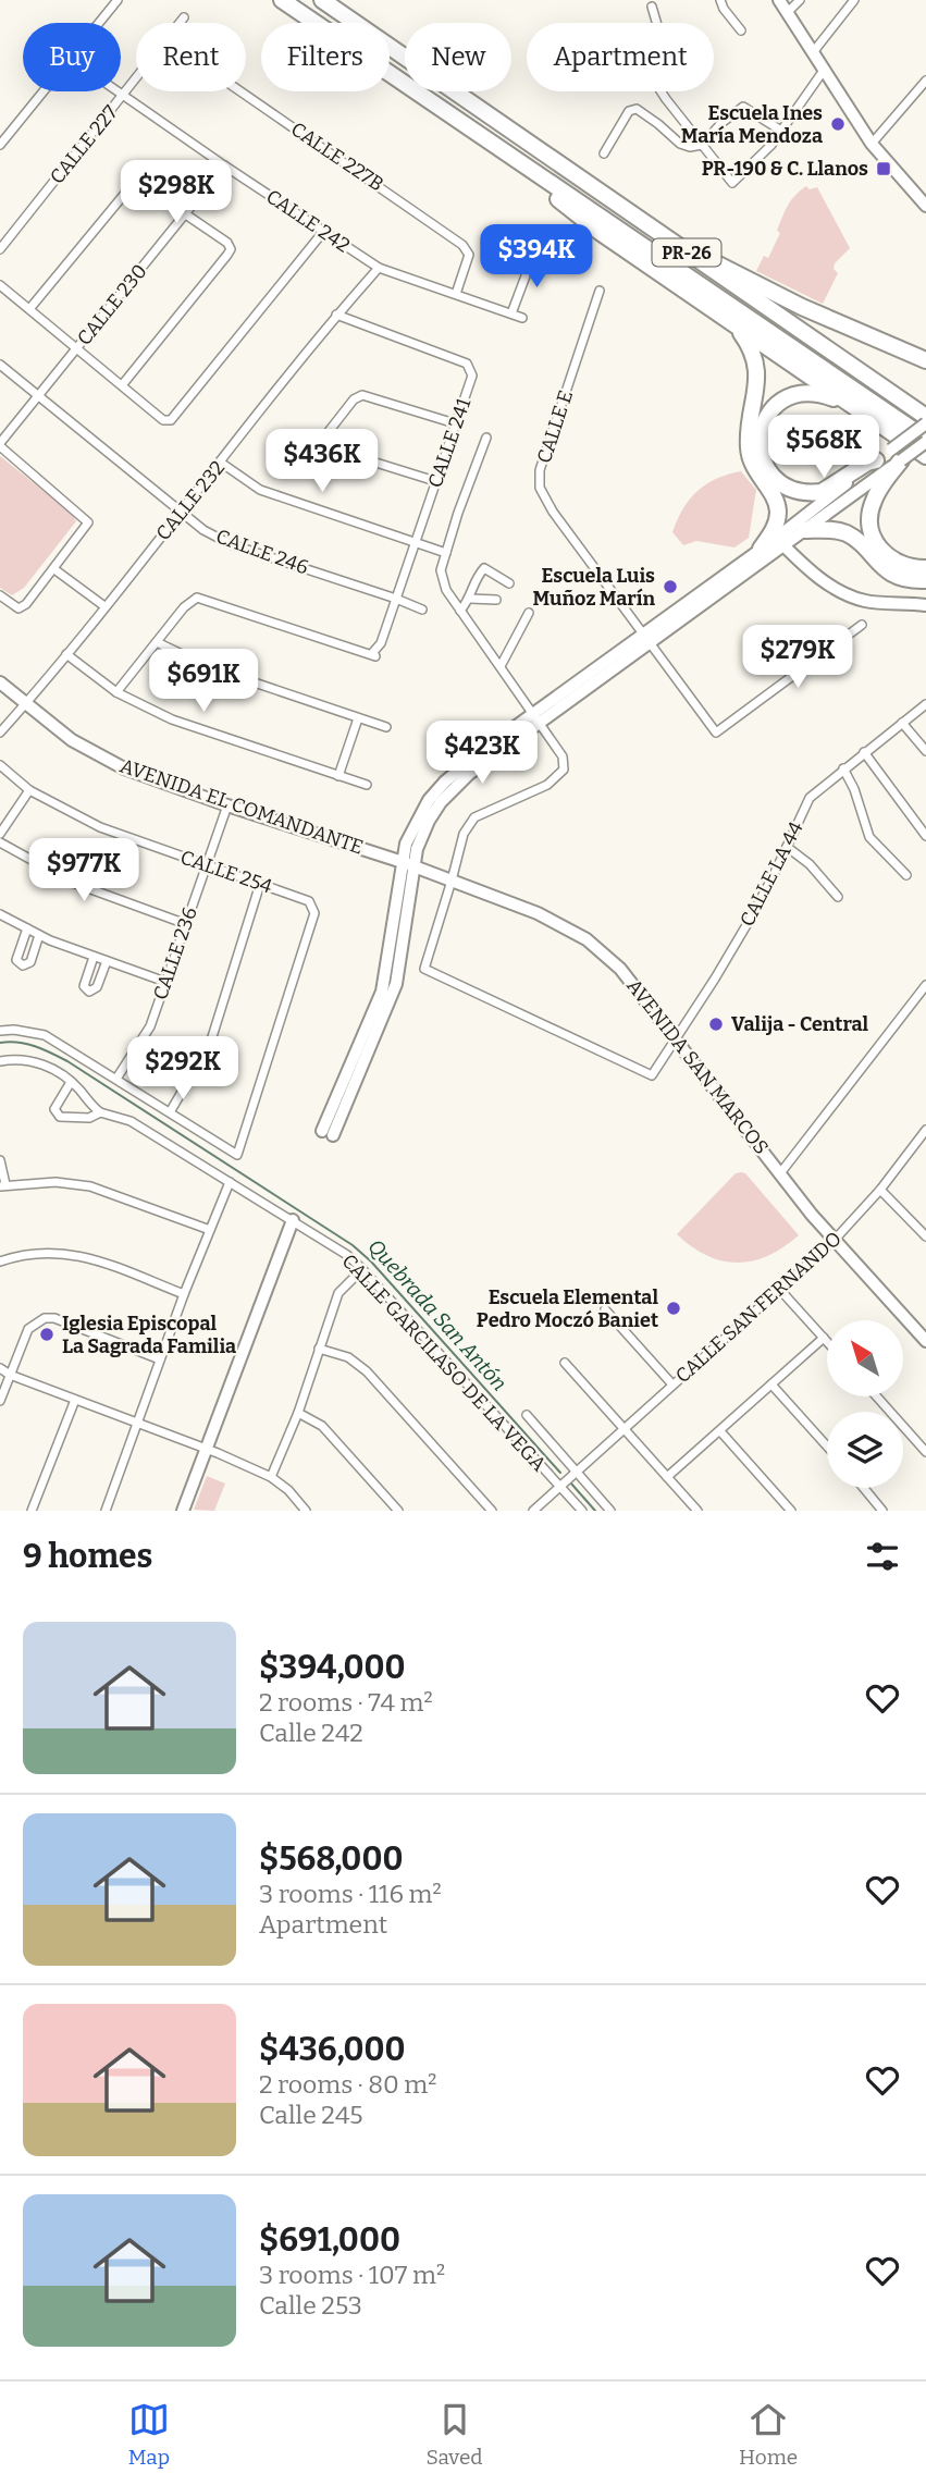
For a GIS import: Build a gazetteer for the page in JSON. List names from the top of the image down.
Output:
{
  "streets": {
    "highway": ["PR-26"],
    "street": [
      "CALLE 227",
      "CALLE 227B",
      "CALLE 242",
      "CALLE 230",
      "CALLE E",
      "CALLE 241",
      "CALLE 232",
      "CALLE 246",
      "AVENIDA EL COMANDANTE",
      "CALLE 254",
      "CALLE LA 44",
      "CALLE 236",
      "AVENIDA SAN MARCOS",
      "CALLE SAN FERNANDO",
      "CALLE GARCILASO DE LA VEGA"
    ]
  },
  "crossings": [
    ["CALLE 227", "CALLE 242"],
    ["CALLE 227B", "CALLE 242"],
    ["CALLE 242", "CALLE 230"],
    ["CALLE 242", "CALLE 232"],
    ["CALLE 230", "CALLE 246"],
    ["CALLE 241", "CALLE 232"],
    ["CALLE 241", "CALLE 246"],
    ["CALLE 232", "CALLE 246"],
    ["CALLE 232", "AVENIDA EL COMANDANTE"],
    ["AVENIDA EL COMANDANTE", "CALLE 236"],
    ["AVENIDA EL COMANDANTE", "AVENIDA SAN MARCOS"],
    ["CALLE 254", "CALLE 236"],
    ["CALLE LA 44", "AVENIDA SAN MARCOS"],
    ["AVENIDA SAN MARCOS", "CALLE SAN FERNANDO"],
    ["CALLE SAN FERNANDO", "CALLE GARCILASO DE LA VEGA"]
  ],
  "water": ["Quebrada San Antón"],
  "places": {
    "other": [
      "Escuela Ines María Mendoza",
      "Escuela Luis Muñoz Marín",
      "Valija - Central",
      "Escuela Elemental Pedro Moczó Baniet",
      "Iglesia Episcopal La Sagrada Familia"
    ],
    "transit": ["PR-190 & C. Llanos"]
  },
  "north": "top left",
  "page": {
    "chip": [
      "Buy",
      "Rent",
      "Filters",
      "New",
      "Apartment"
    ],
    "price": [
      "$298K",
      "$394K",
      "$568K",
      "$436K",
      "$279K",
      "$691K",
      "$423K",
      "$977K",
      "$292K"
    ],
    "heading": "9 homes",
    "list": [
      {
        "name": "$394,000",
        "note": "2 rooms · 74 m² · Calle 242"
      },
      {
        "name": "$568,000",
        "note": "3 rooms · 116 m² · Apartment"
      },
      {
        "name": "$436,000",
        "note": "2 rooms · 80 m² · Calle 245"
      },
      {
        "name": "$691,000",
        "note": "3 rooms · 107 m² · Calle 253"
      }
    ],
    "tabs": ["Map", "Saved", "Home"]
  }
}
